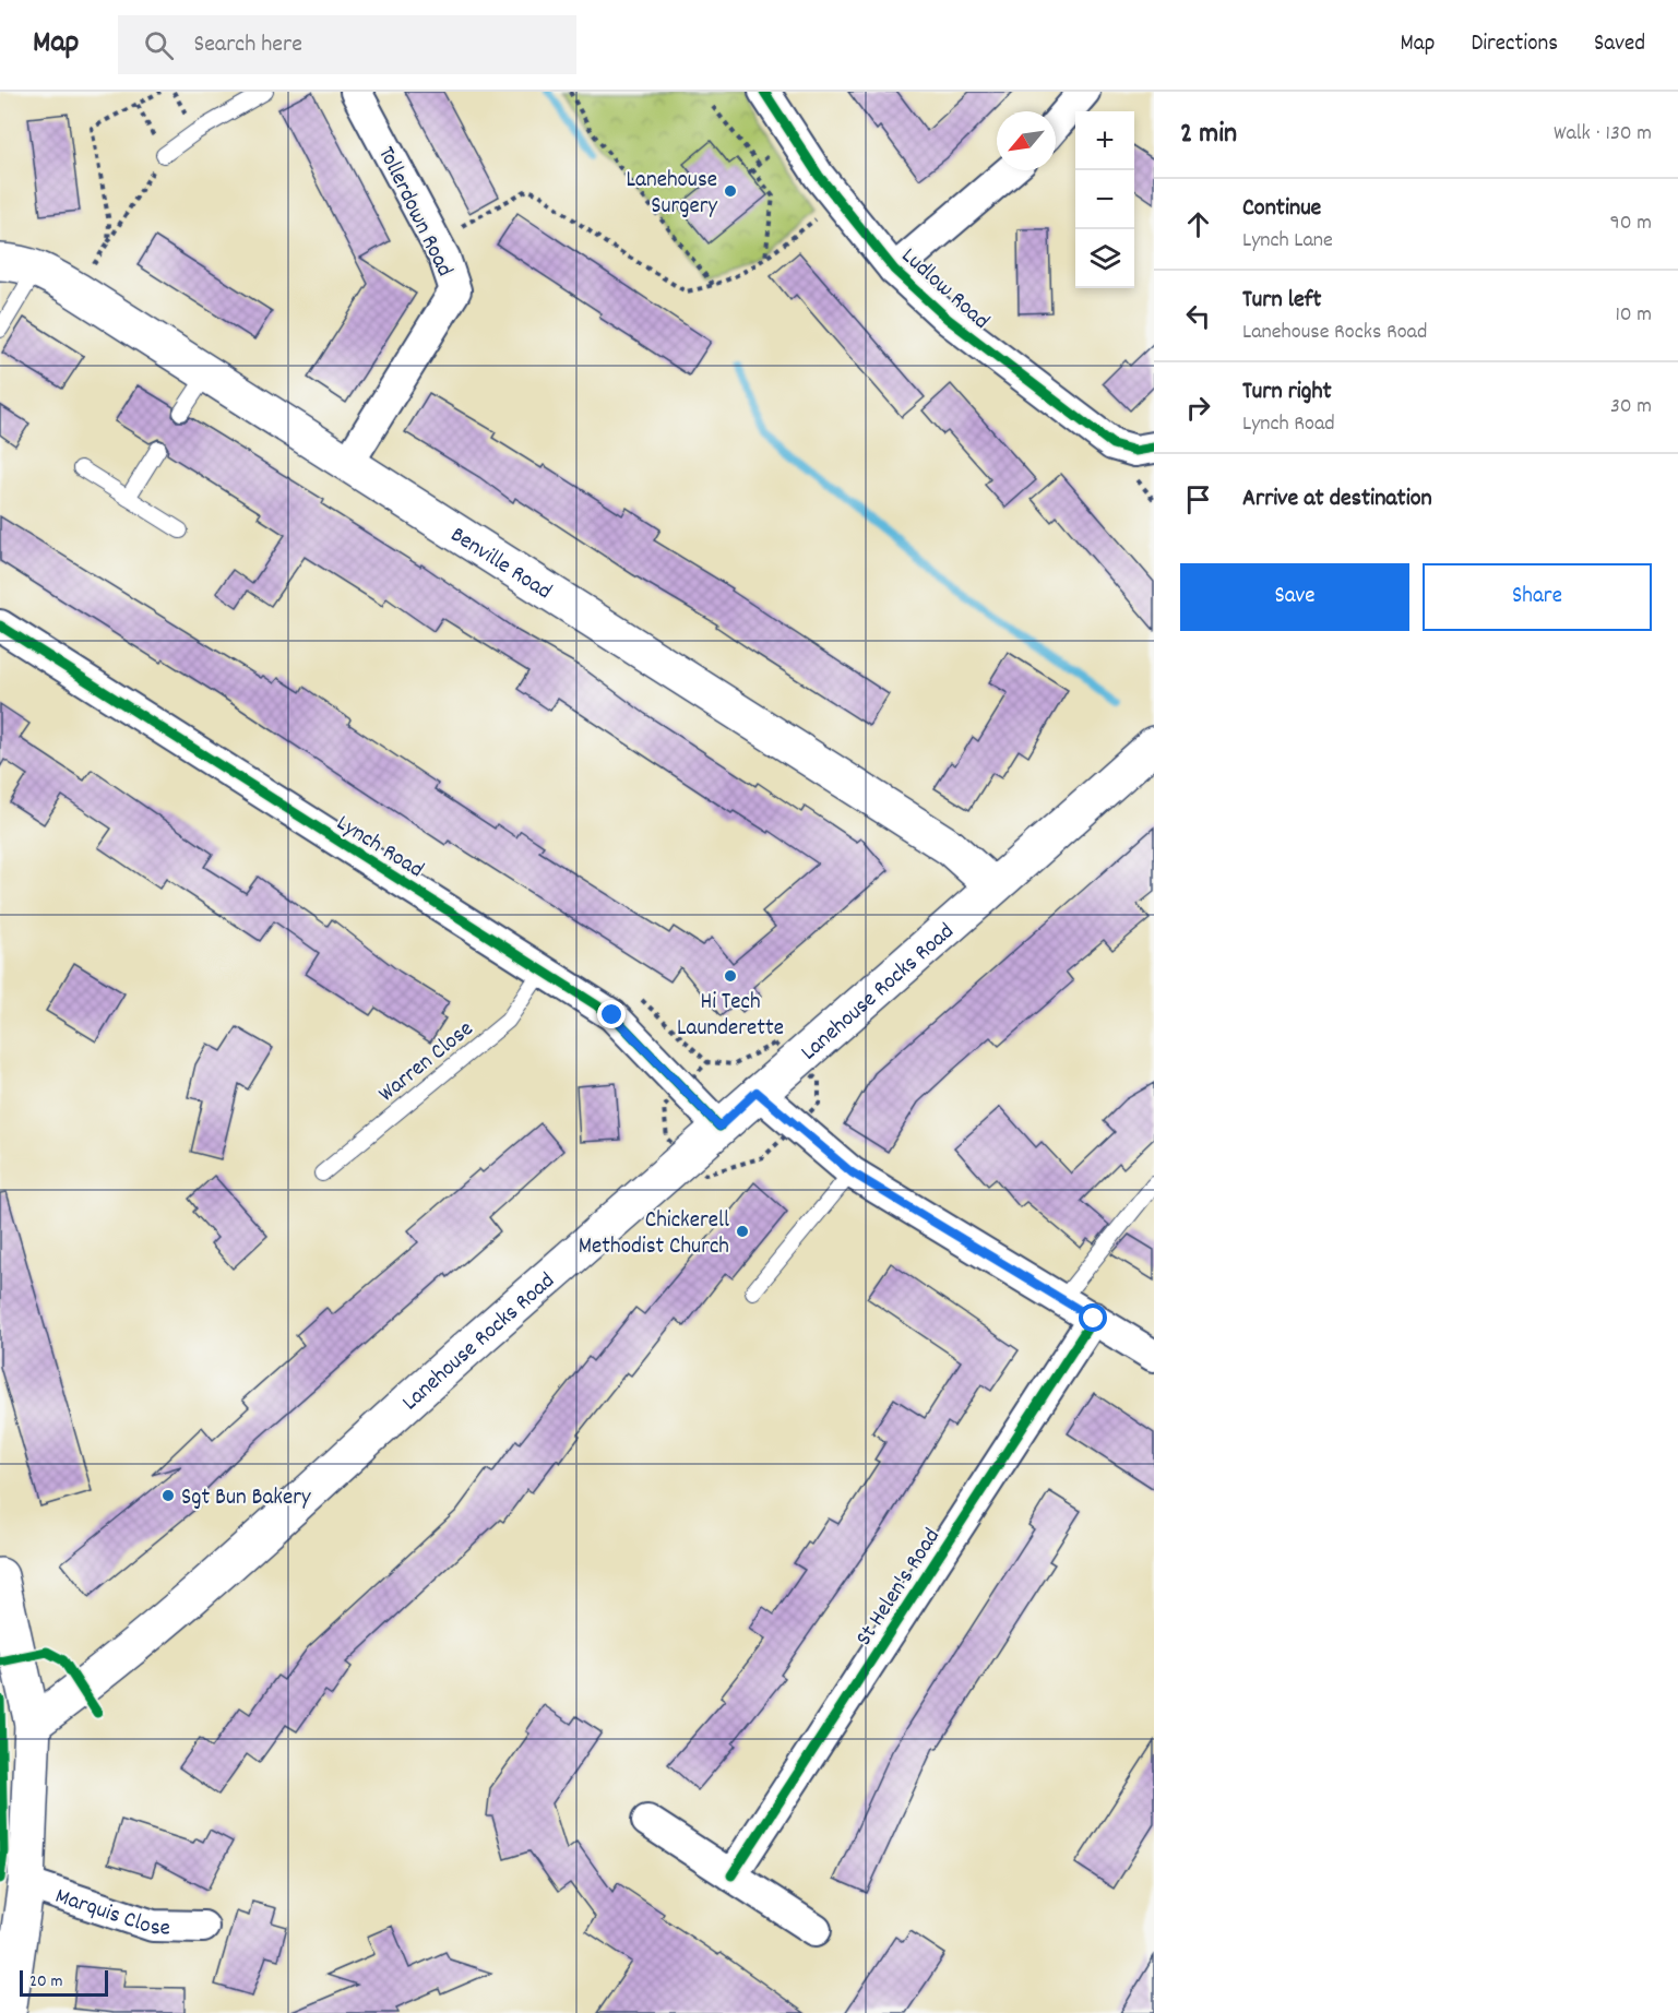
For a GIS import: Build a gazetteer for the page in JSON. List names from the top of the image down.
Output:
{
  "streets": {
    "main road": ["Benville Road", "Lanehouse Rocks Road"],
    "street": [
      "Tollerdown Road",
      "Ludlow Road",
      "Lynch Road",
      "St Helen's Road",
      "Marquis Close"
    ],
    "lane": ["Warren Close"]
  },
  "crossings": [
    ["Tollerdown Road", "Benville Road"],
    ["Benville Road", "Lanehouse Rocks Road"],
    ["Lynch Road", "Lanehouse Rocks Road"],
    ["Lynch Road", "Warren Close"]
  ],
  "places": [
    "Lanehouse Surgery",
    "Hi Tech Launderette",
    "Chickerell Methodist Church",
    "Sgt Bun Bakery"
  ],
  "scale_bar": "20 m",
  "north": "bottom left",
  "page": {
    "header": "Map",
    "search": "Search here",
    "nav": ["Map", "Directions", "Saved"],
    "heading": ["2 min", "Walk · 130 m"],
    "map_buttons": ["+", "−"],
    "list": [
      ["Continue", "Lynch Lane", "90 m"],
      ["Turn left", "Lanehouse Rocks Road", "10 m"],
      ["Turn right", "Lynch Road", "30 m"],
      "Arrive at destination"
    ],
    "buttons": ["Save", "Share"],
    "scale": "20 m"
  }
}
